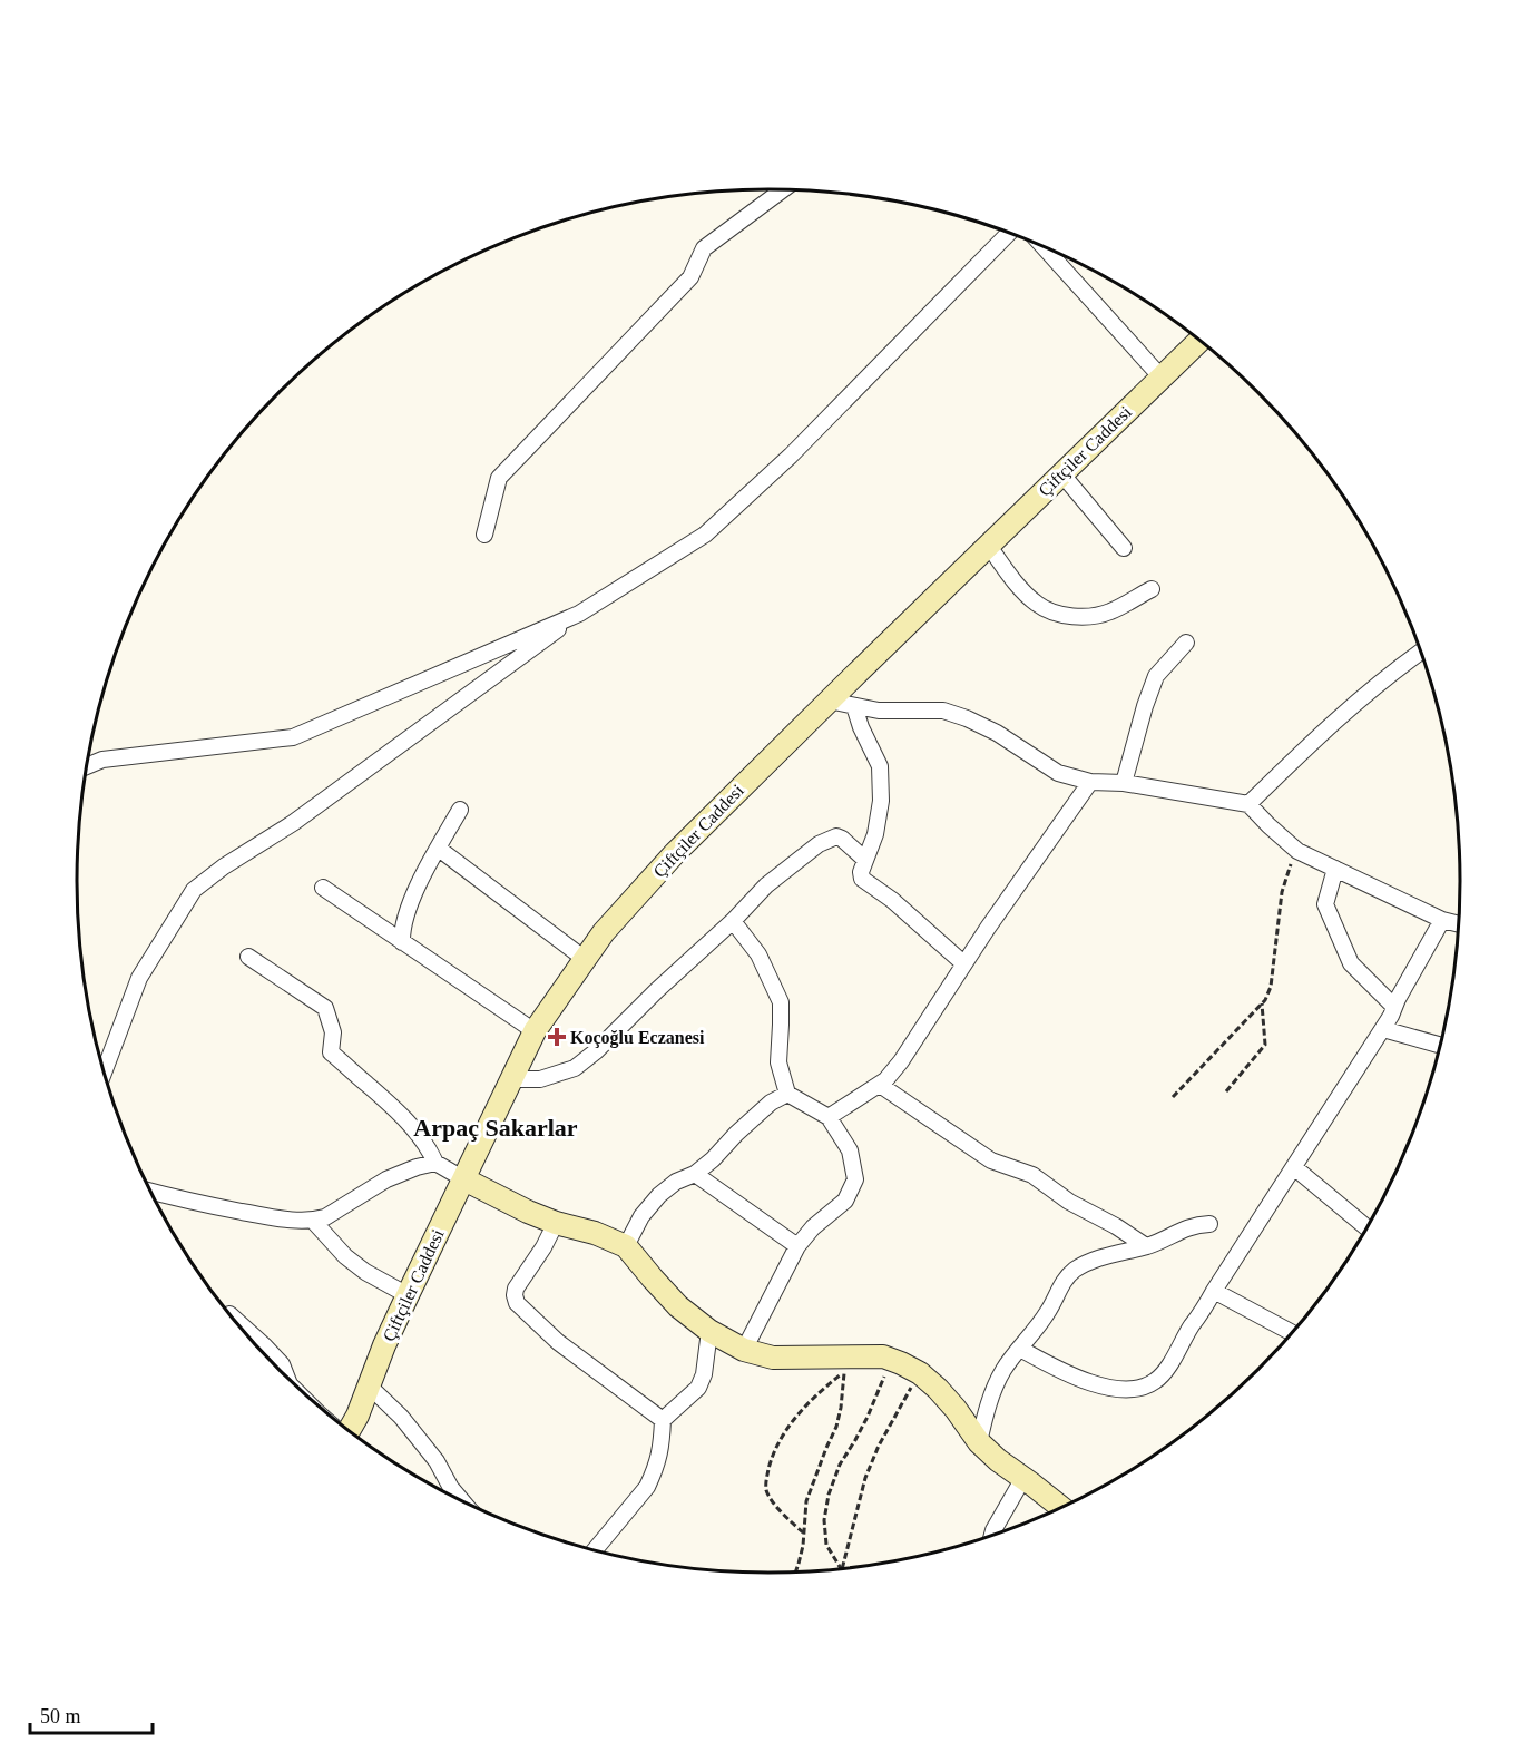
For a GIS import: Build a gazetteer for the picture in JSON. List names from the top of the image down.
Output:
{
  "streets": {
    "street": ["Çiftçiler Caddesi"]
  },
  "districts": ["Arpaç Sakarlar"],
  "places": {
    "health": ["Koçoğlu Eczanesi"]
  },
  "scale_bar": "50 m"
}
